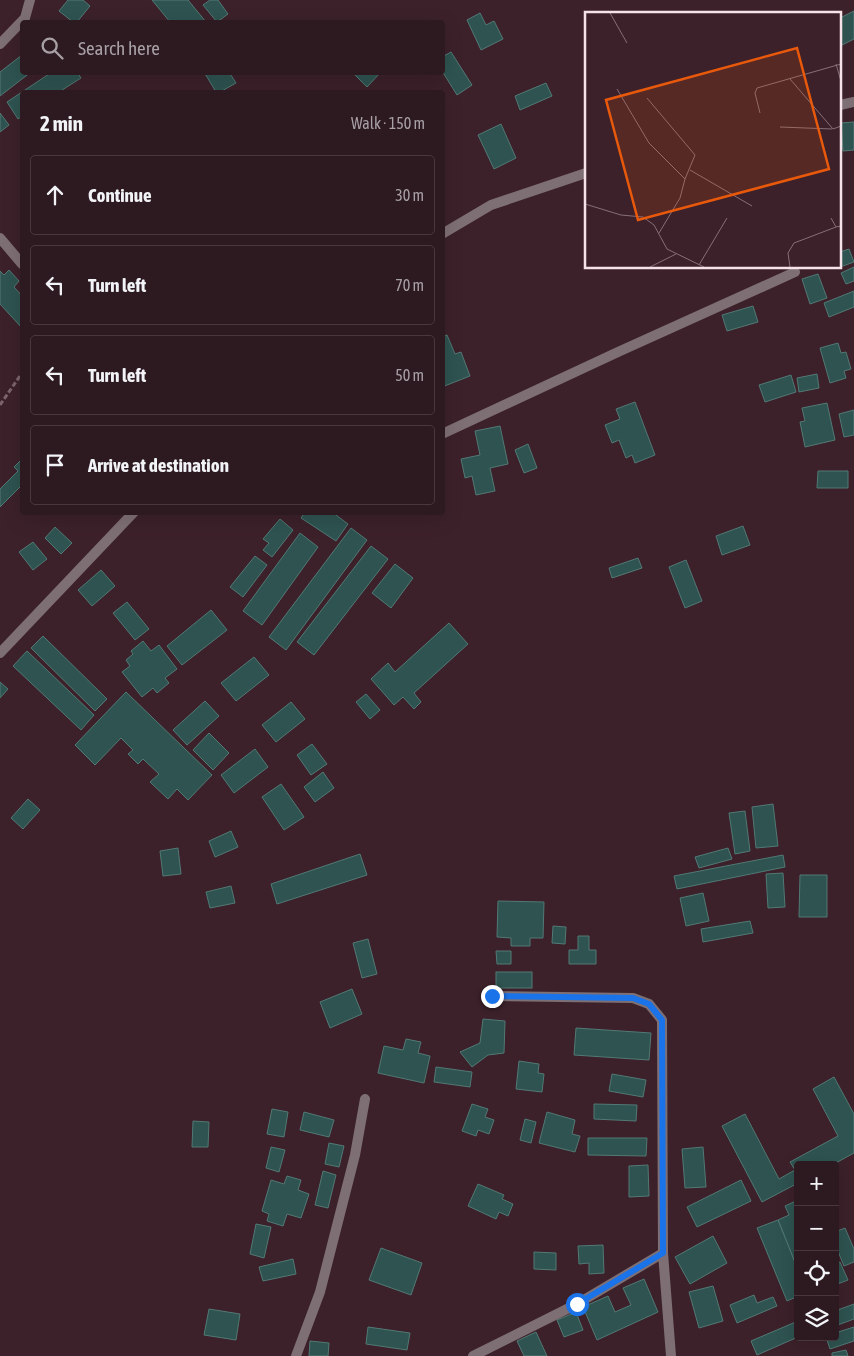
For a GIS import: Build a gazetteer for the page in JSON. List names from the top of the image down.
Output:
{
  "page": {
    "search": "Search here",
    "heading": ["2 min", "Walk · 150 m"],
    "list": [
      ["Continue", "30 m"],
      ["Turn left", "70 m"],
      ["Turn left", "50 m"],
      "Arrive at destination"
    ],
    "map_buttons": ["+", "−"]
  }
}
